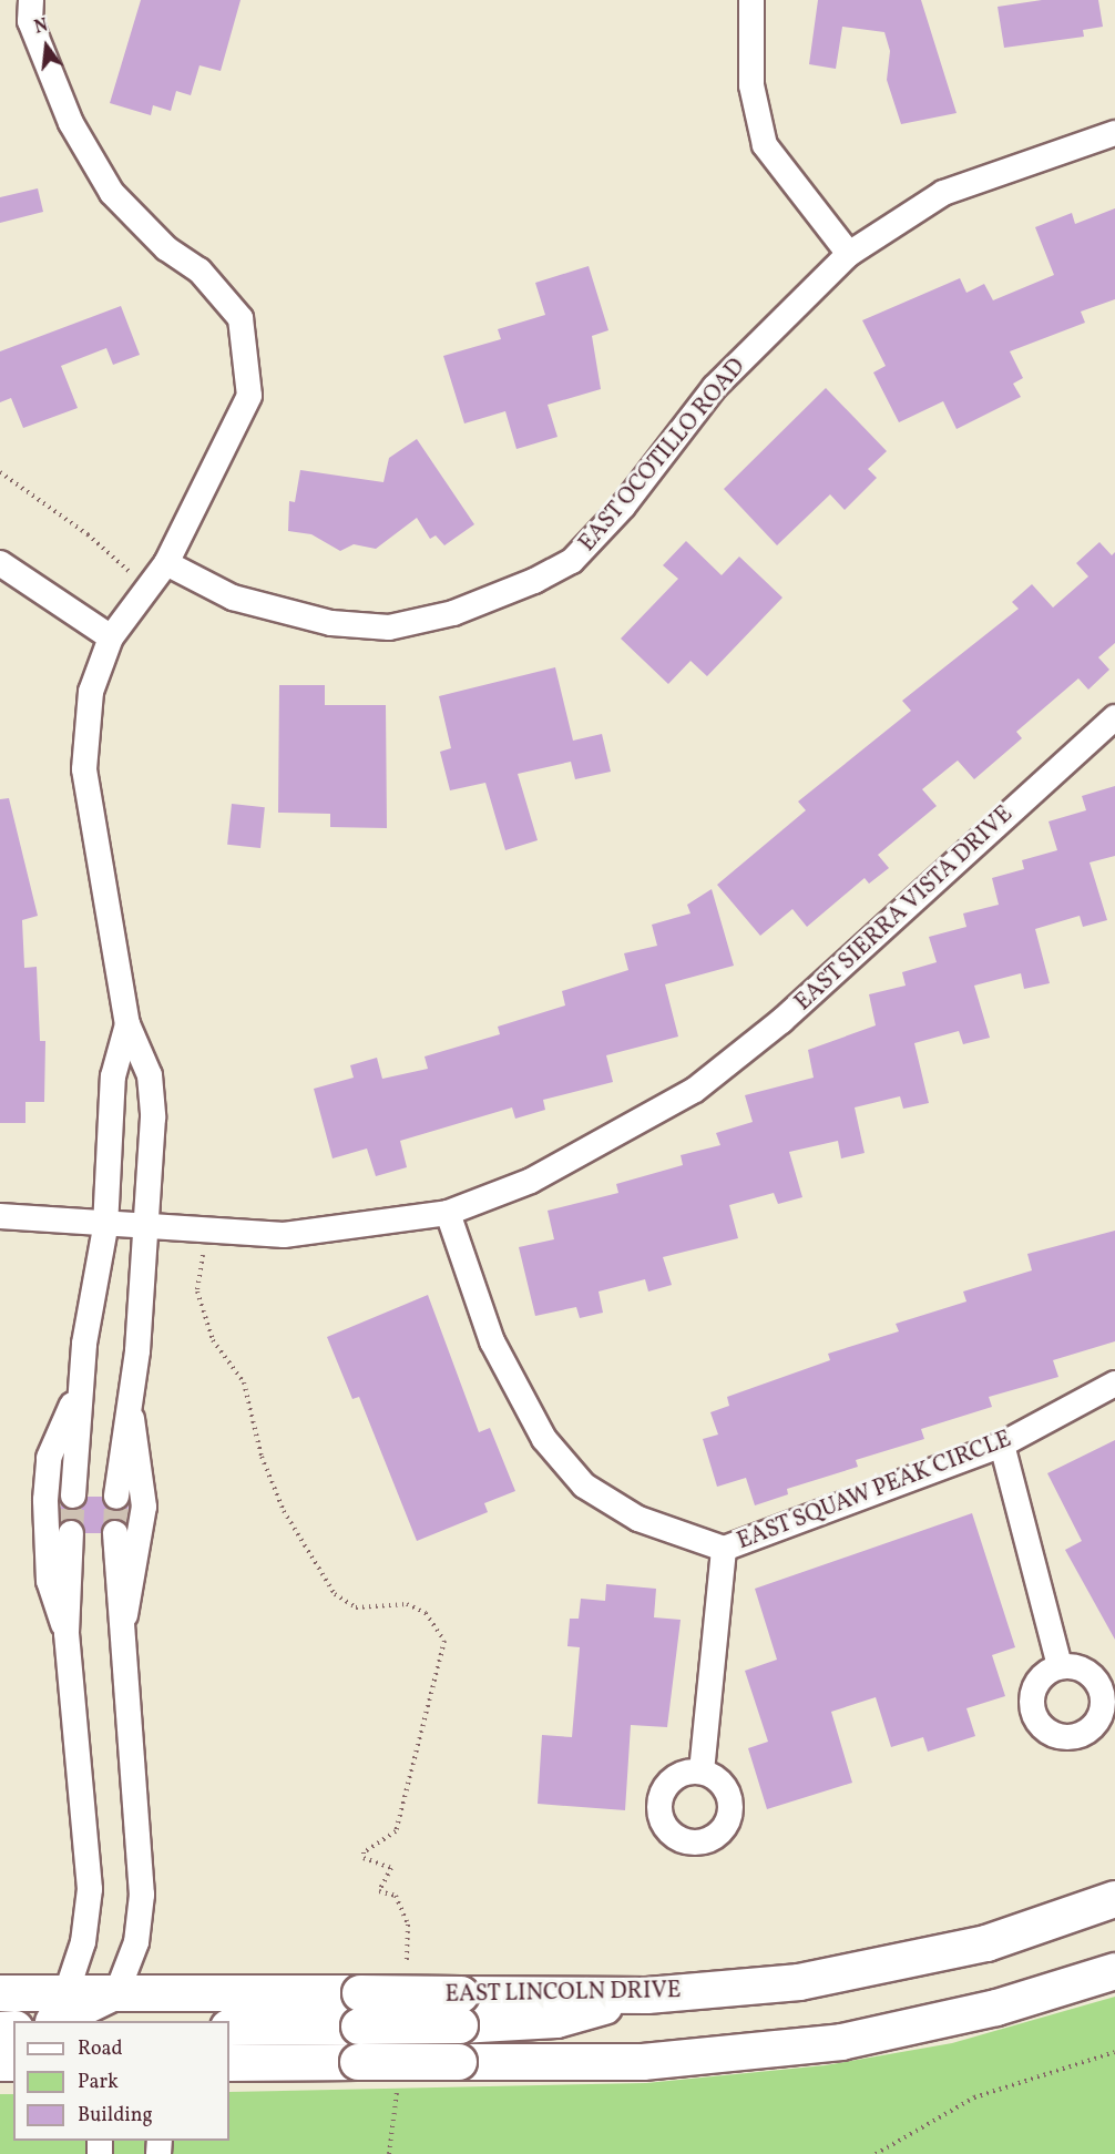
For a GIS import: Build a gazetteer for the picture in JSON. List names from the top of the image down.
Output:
{
  "streets": {
    "main road": ["EAST LINCOLN DRIVE"],
    "street": ["EAST OCOTILLO ROAD", "EAST SIERRA VISTA DRIVE", "EAST SQUAW PEAK CIRCLE"]
  },
  "crossings": [
    ["EAST SIERRA VISTA DRIVE", "EAST SQUAW PEAK CIRCLE"]
  ],
  "legend": ["Road", "Park", "Building"],
  "north": "top"
}
